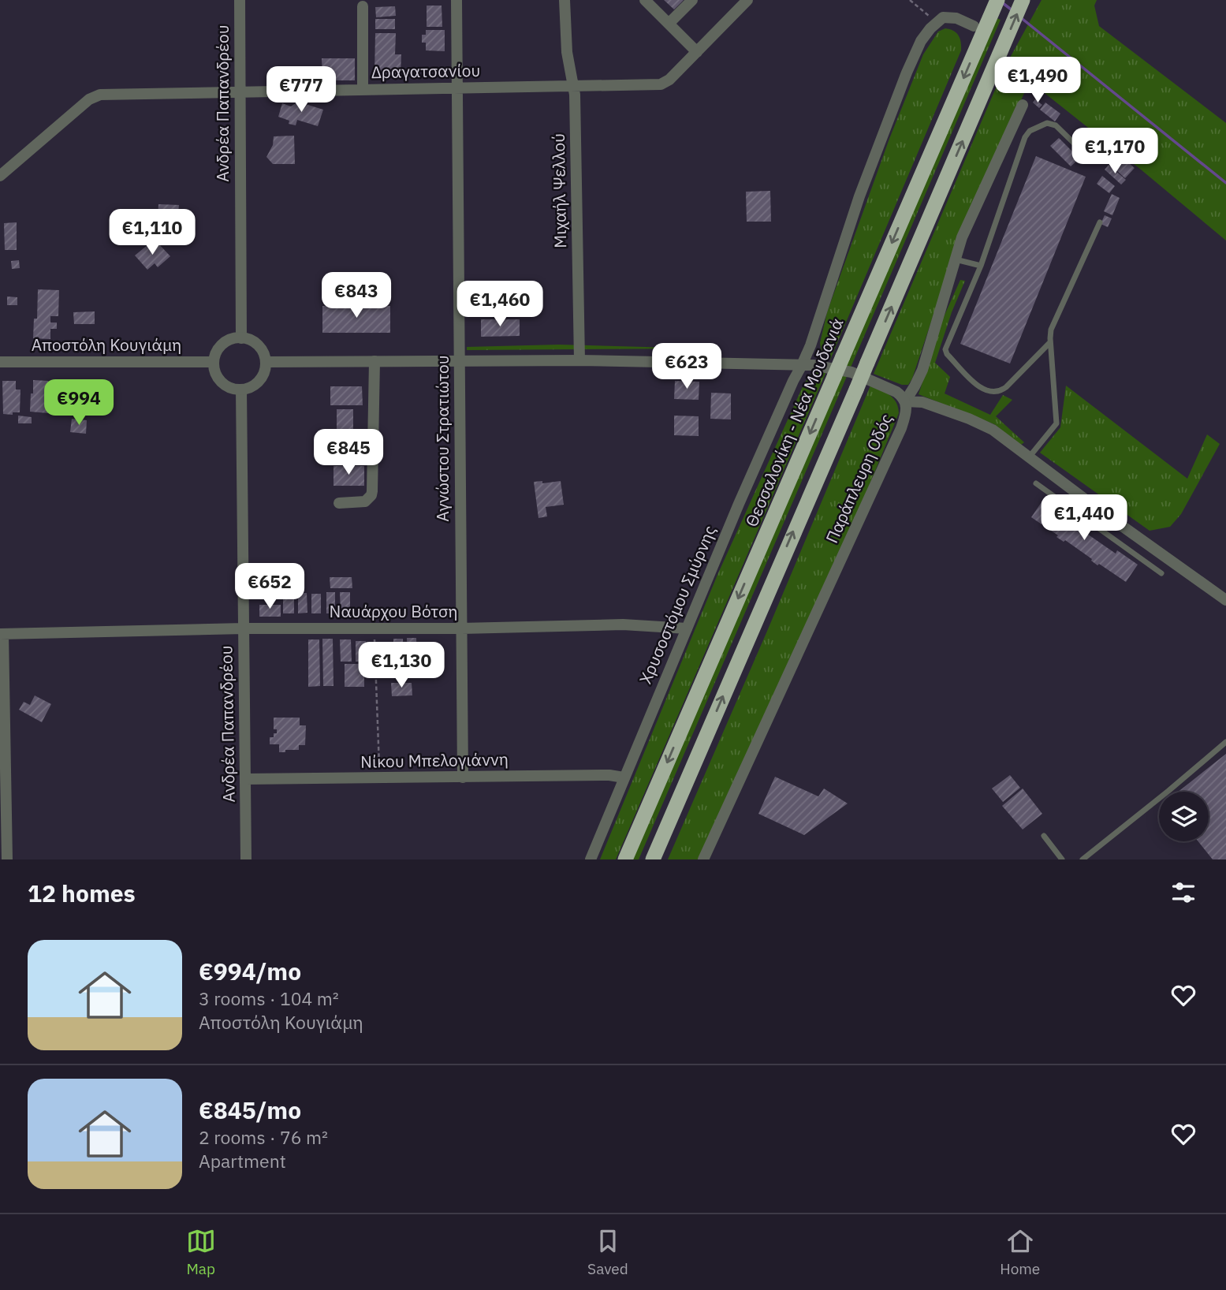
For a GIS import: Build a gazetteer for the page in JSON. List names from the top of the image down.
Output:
{
  "streets": {
    "highway": ["Θεσσαλονίκη - Νέα Μουδανιά"],
    "street": [
      "Δραγατσανίου",
      "Ανδρέα Παπανδρέου",
      "Μιχαήλ Ψελλού",
      "Αποστόλη Κουγιάμη",
      "Αγνώστου Στρατιώτου",
      "Παράπλευρη Οδός",
      "Χρυσοστόμου Σμύρνης",
      "Ναυάρχου Βότση",
      "Νίκου Μπελογιάννη"
    ]
  },
  "crossings": [
    ["Δραγατσανίου", "Ανδρέα Παπανδρέου"],
    ["Δραγατσανίου", "Μιχαήλ Ψελλού"],
    ["Δραγατσανίου", "Αγνώστου Στρατιώτου"],
    ["Ανδρέα Παπανδρέου", "Αποστόλη Κουγιάμη"],
    ["Ανδρέα Παπανδρέου", "Ναυάρχου Βότση"],
    ["Ανδρέα Παπανδρέου", "Νίκου Μπελογιάννη"],
    ["Αγνώστου Στρατιώτου", "Ναυάρχου Βότση"],
    ["Αγνώστου Στρατιώτου", "Νίκου Μπελογιάννη"],
    ["Χρυσοστόμου Σμύρνης", "Ναυάρχου Βότση"],
    ["Χρυσοστόμου Σμύρνης", "Νίκου Μπελογιάννη"]
  ],
  "page": {
    "price": [
      "€1,490",
      "€777",
      "€1,170",
      "€1,110",
      "€843",
      "€1,460",
      "€623",
      "€994",
      "€845",
      "€1,440",
      "€652",
      "€1,130"
    ],
    "heading": "12 homes",
    "list": [
      {
        "name": "€994/mo",
        "note": "3 rooms · 104 m² · Αποστόλη Κουγιάμη"
      },
      {
        "name": "€845/mo",
        "note": "2 rooms · 76 m² · Apartment"
      }
    ],
    "tabs": ["Map", "Saved", "Home"]
  }
}
